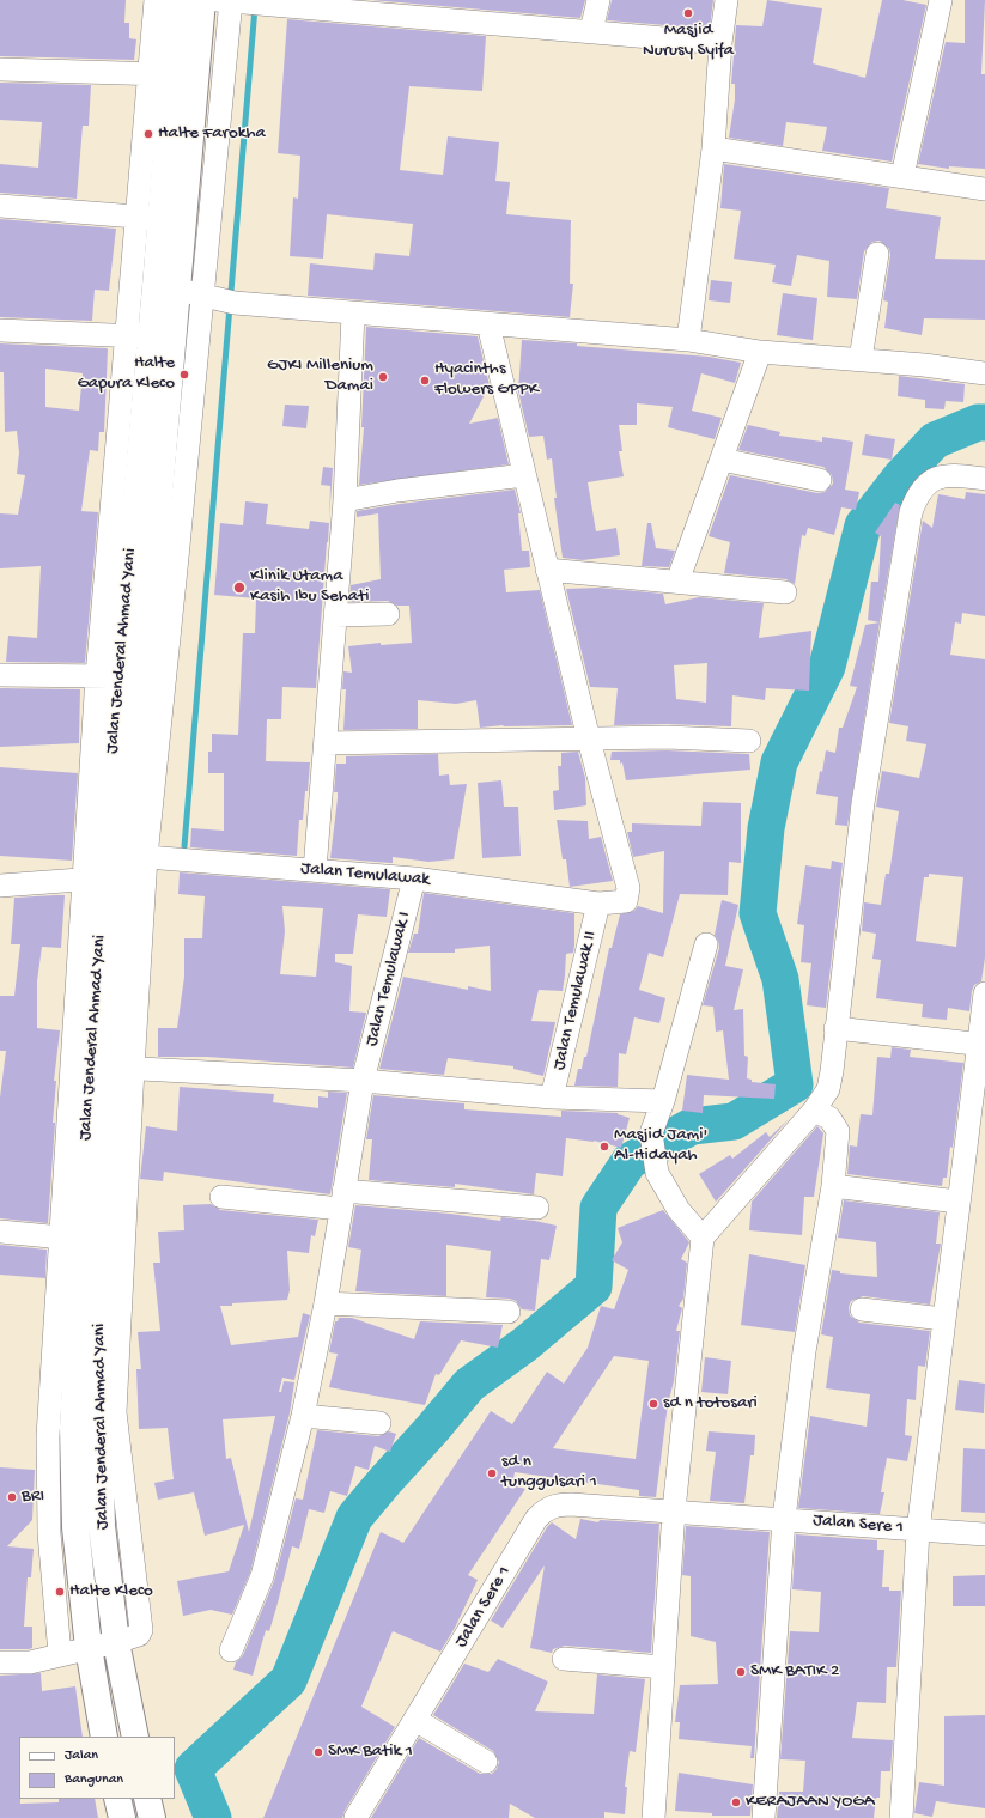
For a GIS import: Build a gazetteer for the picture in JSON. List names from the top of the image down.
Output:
{
  "streets": {
    "highway": ["Jalan Jenderal Ahmad Yani"],
    "street": [
      "Jalan Temulawak",
      "Jalan Temulawak I",
      "Jalan Temulawak II",
      "Jalan Sere 1"
    ]
  },
  "crossings": [
    ["Jalan Jenderal Ahmad Yani", "Jalan Temulawak"],
    ["Jalan Temulawak", "Jalan Temulawak I"],
    ["Jalan Temulawak", "Jalan Temulawak II"]
  ],
  "places": [
    "Masjid Nurusy Syifa",
    "Halte Farokha",
    "Halte Gapura Kleco",
    "GJKI Millenium Damai",
    "Hyacinths Flowers GPPK",
    "Klinik Utama Kasih Ibu Sehati",
    "Masjid Jami' Al-Hidayah",
    "sd n totosari",
    "sd n tunggulsari 1",
    "BRI",
    "Halte Kleco",
    "SMK BATIK 2",
    "SMK Batik 1",
    "KERAJAAN YOGA"
  ],
  "legend": ["Jalan", "Bangunan"]
}
